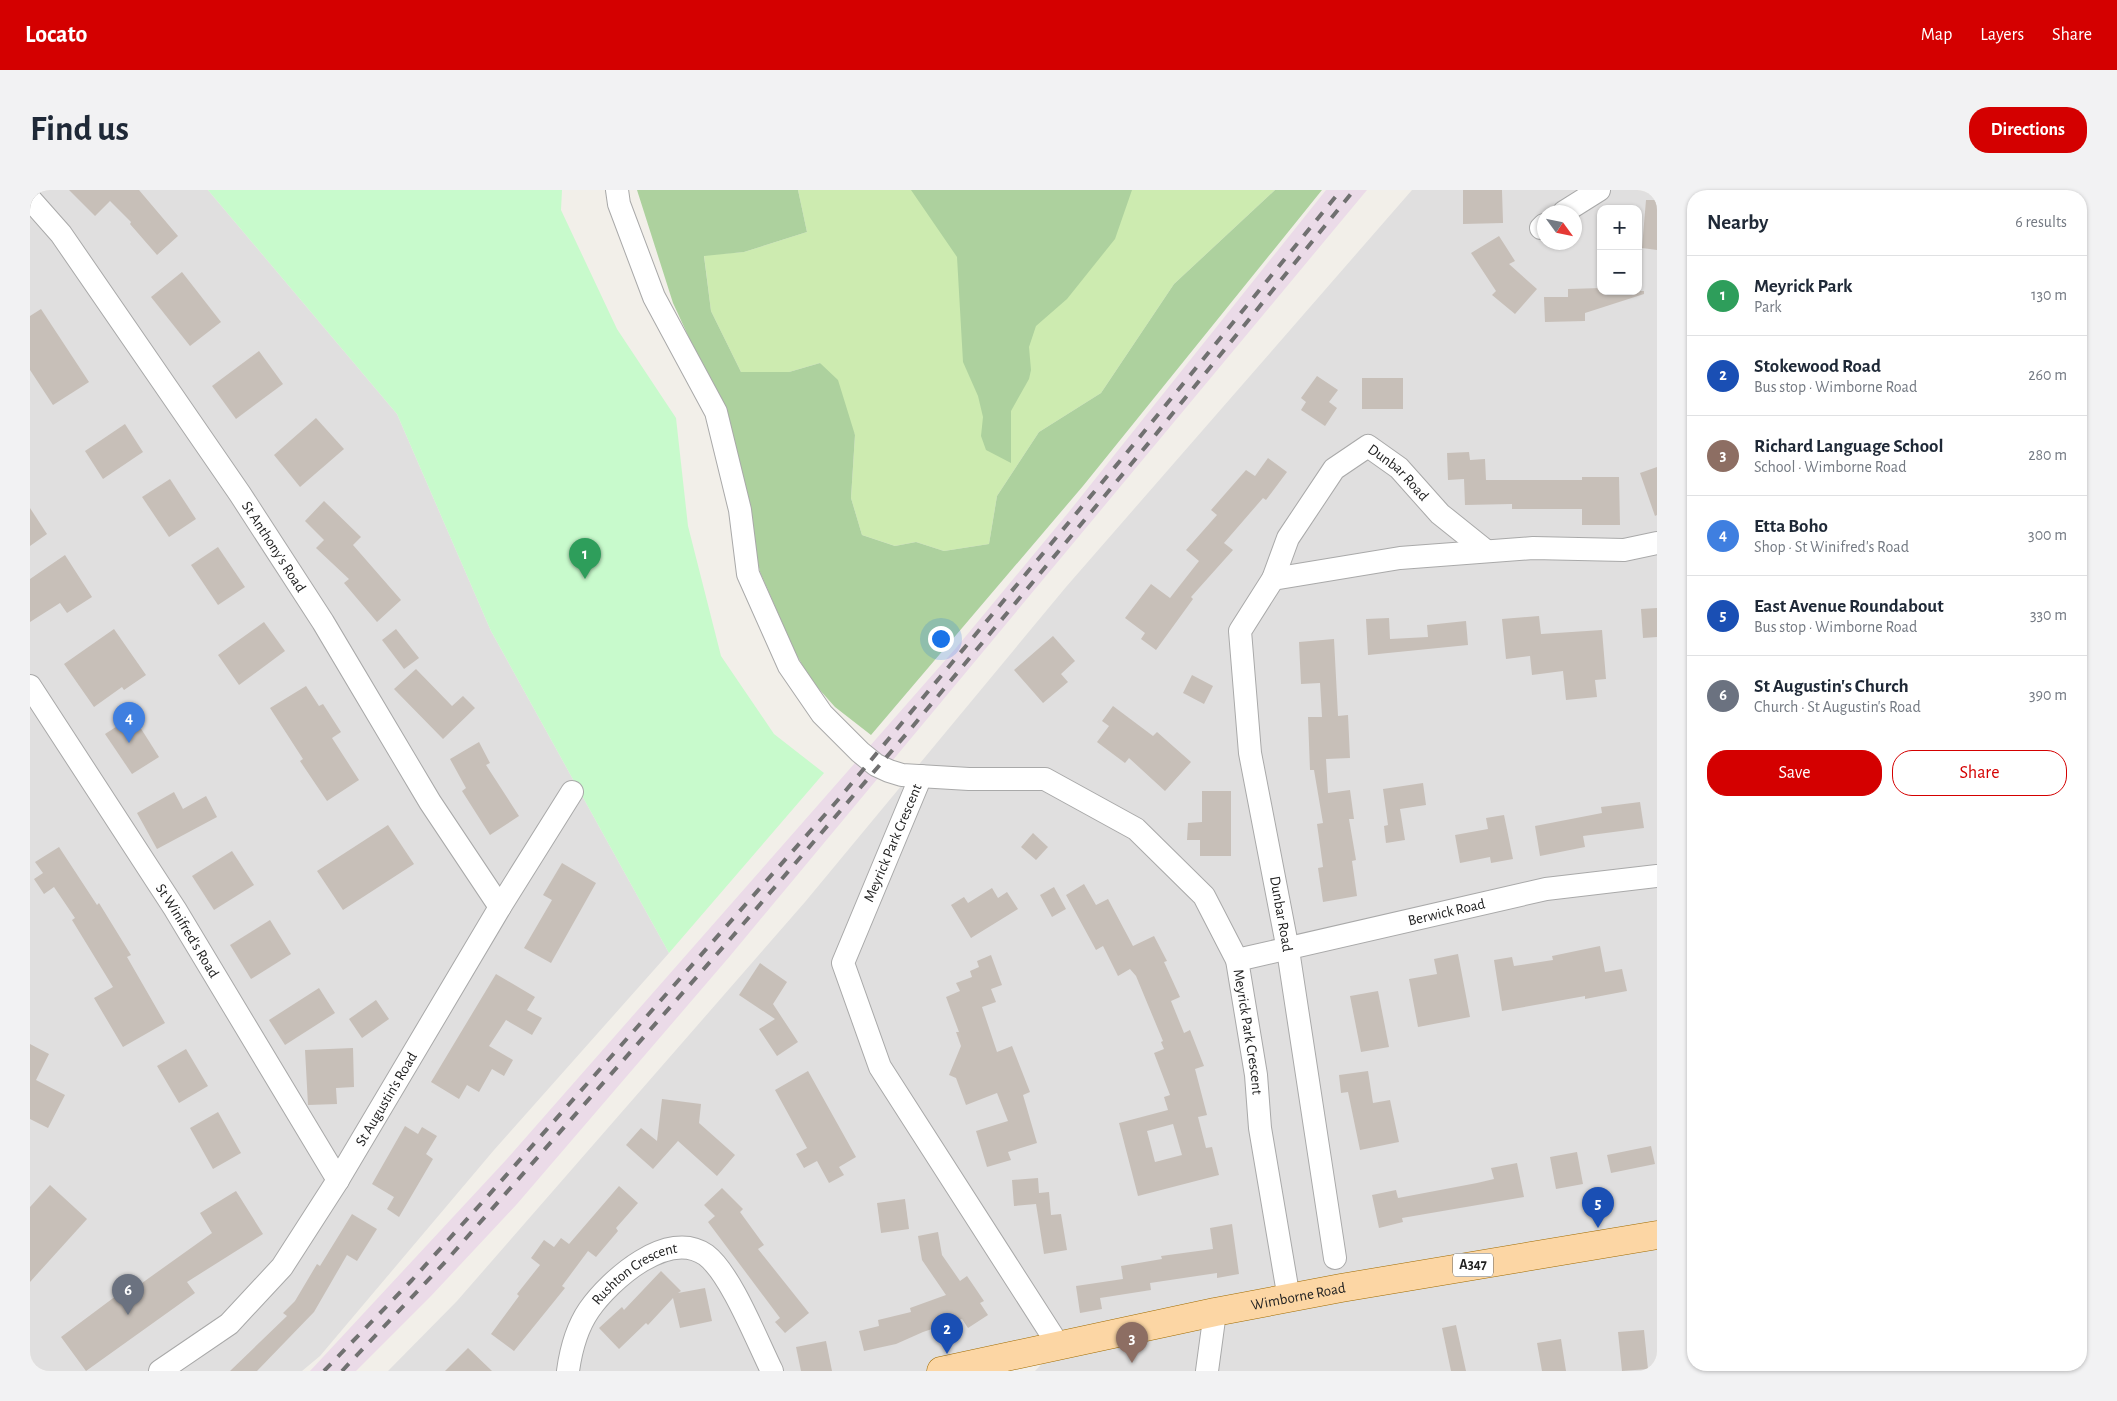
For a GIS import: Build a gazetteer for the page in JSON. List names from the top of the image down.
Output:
{
  "streets": {
    "main road": ["A347", "Wimborne Road"],
    "street": [
      "Dunbar Road",
      "St Anthony's Road",
      "Meyrick Park Crescent",
      "Berwick Road",
      "St Winifred's Road",
      "St Augustin's Road",
      "Rushton Crescent"
    ]
  },
  "crossings": [
    ["Dunbar Road", "Berwick Road"],
    ["St Anthony's Road", "St Augustin's Road"],
    ["Meyrick Park Crescent", "Berwick Road"],
    ["Meyrick Park Crescent", "Wimborne Road"],
    ["St Winifred's Road", "St Augustin's Road"]
  ],
  "north": "bottom right",
  "page": {
    "header": "Locato",
    "nav": ["Map", "Layers", "Share"],
    "buttons": [
      "Directions",
      ["Save", "Share"]
    ],
    "title": "Find us",
    "heading": ["Nearby", "6 results"],
    "map_buttons": ["+", "−"],
    "list": [
      {
        "mark": "1",
        "name": "Meyrick Park",
        "note": "Park",
        "value": "130 m"
      },
      {
        "mark": "2",
        "name": "Stokewood Road",
        "note": "Bus stop · Wimborne Road",
        "value": "260 m"
      },
      {
        "mark": "3",
        "name": "Richard Language School",
        "note": "School · Wimborne Road",
        "value": "280 m"
      },
      {
        "mark": "4",
        "name": "Etta Boho",
        "note": "Shop · St Winifred's Road",
        "value": "300 m"
      },
      {
        "mark": "5",
        "name": "East Avenue Roundabout",
        "note": "Bus stop · Wimborne Road",
        "value": "330 m"
      },
      {
        "mark": "6",
        "name": "St Augustin's Church",
        "note": "Church · St Augustin's Road",
        "value": "390 m"
      }
    ],
    "pins": [
      "1",
      "4",
      "5",
      "6",
      "2",
      "3"
    ]
  }
}
